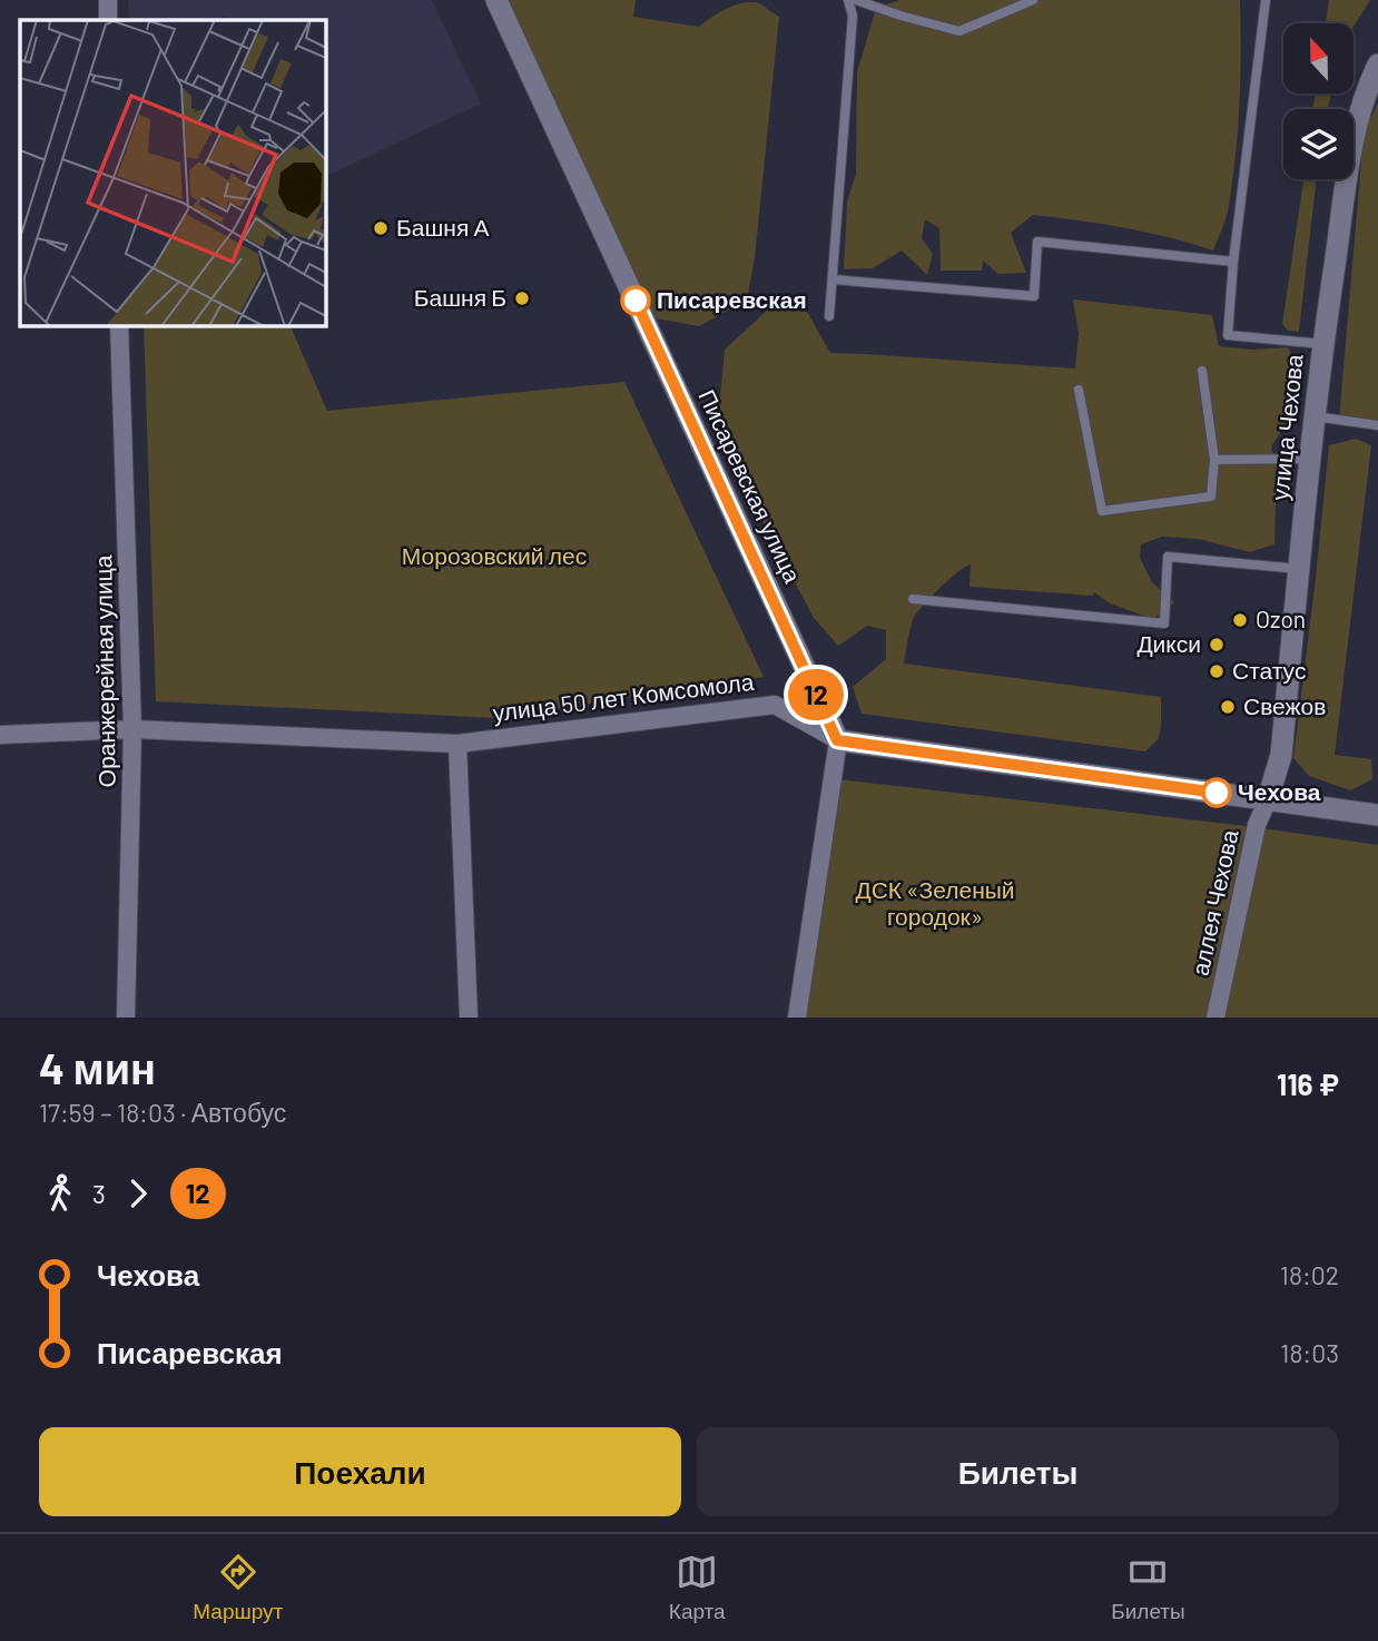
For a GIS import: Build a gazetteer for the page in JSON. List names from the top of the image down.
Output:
{
  "streets": {
    "street": [
      "улица Чехова",
      "Писаревская улица",
      "Оранжерейная улица",
      "улица 50 лет Комсомола",
      "аллея Чехова"
    ]
  },
  "crossings": [
    ["улица Чехова", "улица 50 лет Комсомола"],
    ["улица Чехова", "аллея Чехова"],
    ["Писаревская улица", "улица 50 лет Комсомола"],
    ["Оранжерейная улица", "улица 50 лет Комсомола"],
    ["улица 50 лет Комсомола", "аллея Чехова"]
  ],
  "parks": ["Морозовский лес", "ДСК «Зеленый городок»"],
  "places": [
    "Башня А",
    "Башня Б",
    "Писаревская",
    "Ozon",
    "Дикси",
    "Статус",
    "Свежов",
    "Чехова"
  ],
  "lines": ["bus line 12"],
  "north": "top",
  "page": {
    "on_map": "12",
    "heading": ["4 мин", "17:59 – 18:03 · Автобус", "116 ₽"],
    "legs": ["3", "12"],
    "list": [
      {
        "name": "Чехова",
        "value": "18:02"
      },
      {
        "name": "Писаревская",
        "value": "18:03"
      }
    ],
    "buttons": ["Поехали", "Билеты"],
    "tabs": ["Маршрут", "Карта", "Билеты"]
  }
}
